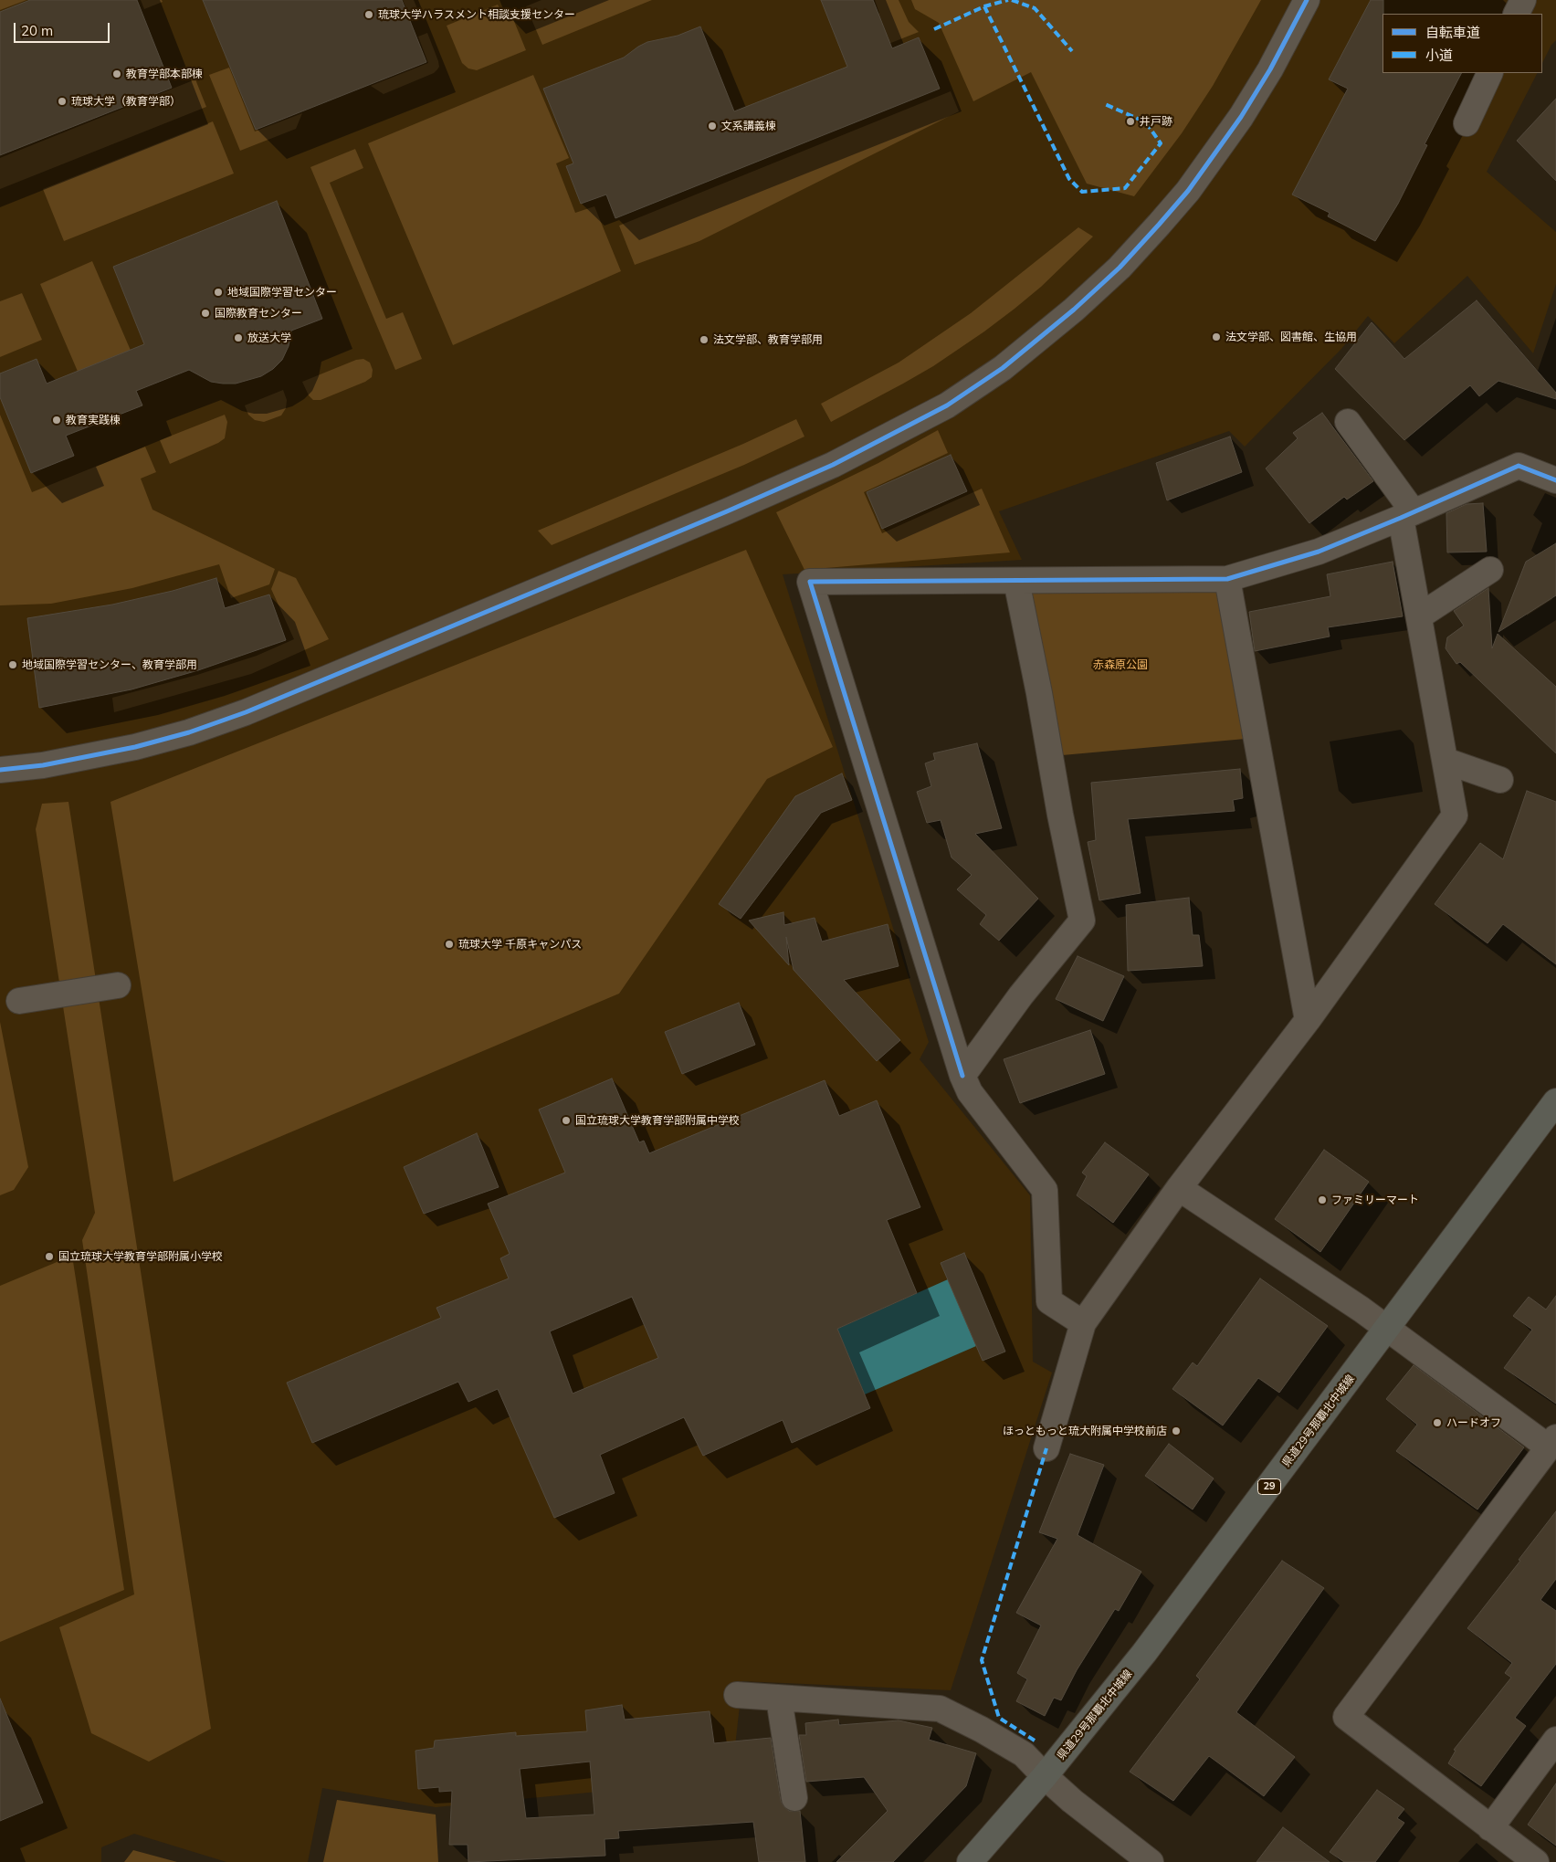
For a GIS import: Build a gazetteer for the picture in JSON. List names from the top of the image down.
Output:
{
  "streets": {
    "main road": ["県道29号那覇北中城線", "29"]
  },
  "parks": ["赤森原公園"],
  "places": [
    "琉球大学ハラスメント相談支援センター",
    "教育学部本部棟",
    "琉球大学（教育学部）",
    "井戸跡",
    "文系講義棟",
    "地域国際学習センター",
    "国際教育センター",
    "法文学部、図書館、生協用",
    "放送大学",
    "法文学部、教育学部用",
    "教育実践棟",
    "地域国際学習センター、教育学部用",
    "琉球大学 千原キャンパス",
    "国立琉球大学教育学部附属中学校",
    "ファミリーマート",
    "国立琉球大学教育学部附属小学校",
    "ハードオフ",
    "ほっともっと琉大附属中学校前店"
  ],
  "legend": ["自転車道", "小道"],
  "scale_bar": "20 m"
}
